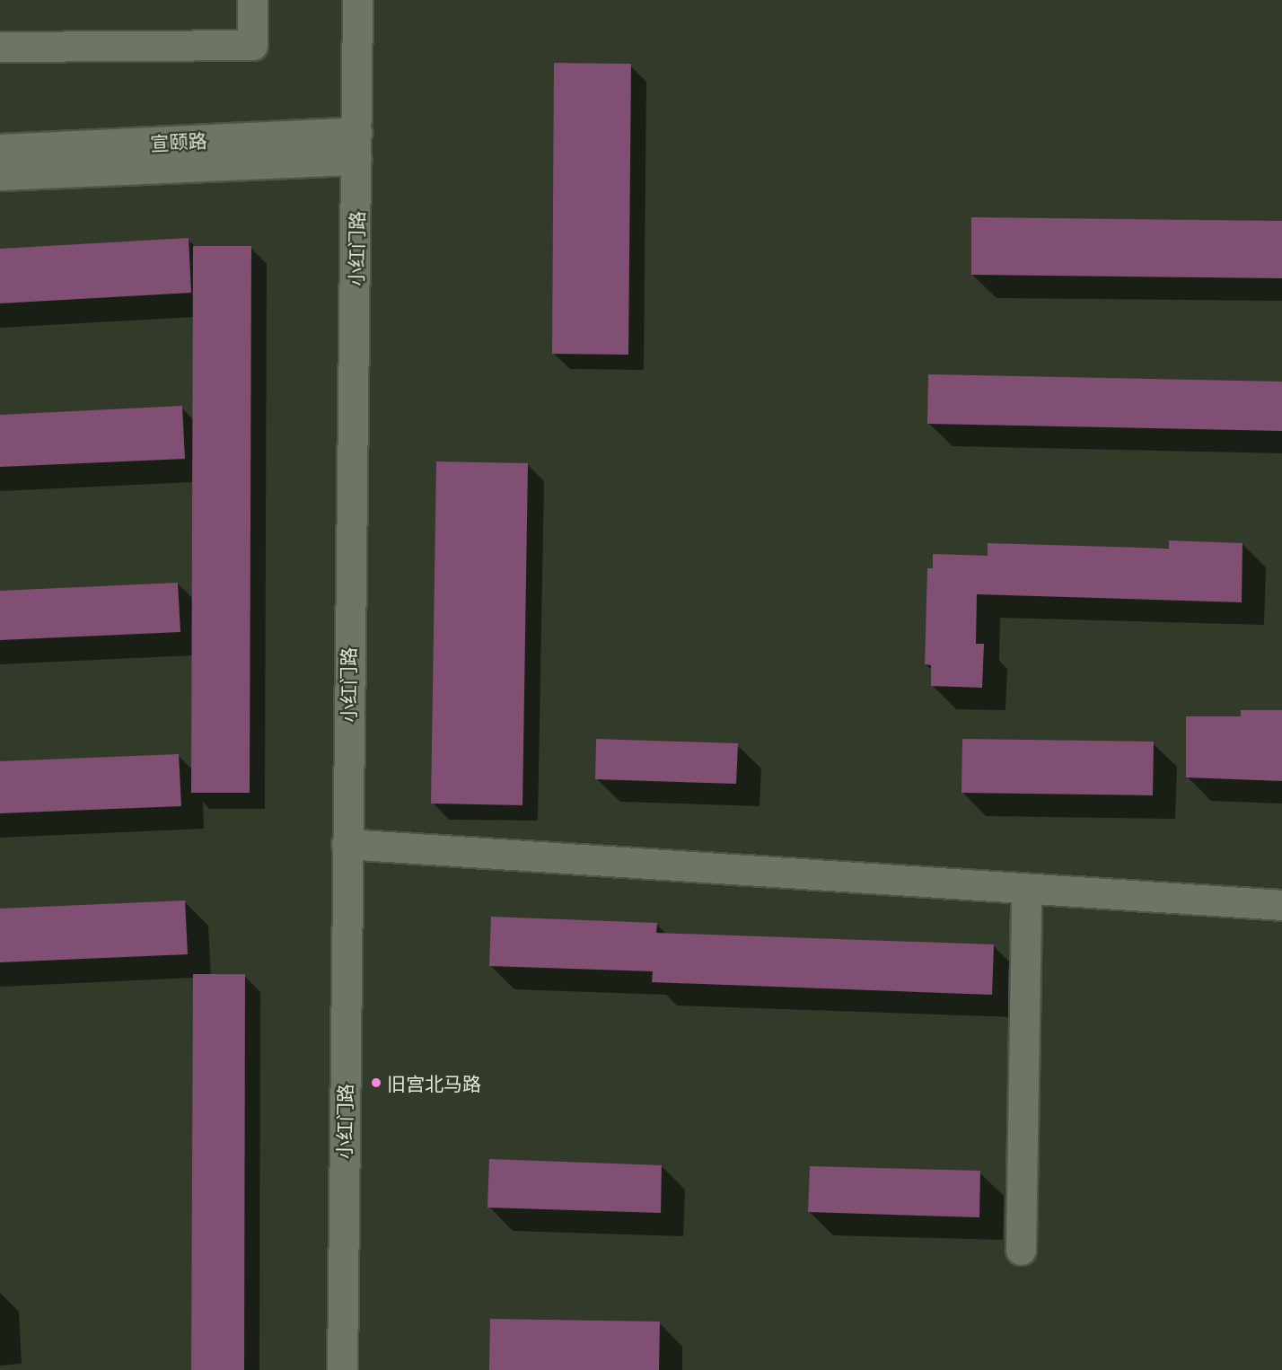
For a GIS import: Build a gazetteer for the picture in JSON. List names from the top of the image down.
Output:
{
  "streets": {
    "street": ["宣颐路", "小红门路"]
  },
  "crossings": [
    ["宣颐路", "小红门路"]
  ],
  "places": ["旧宫北马路"]
}
